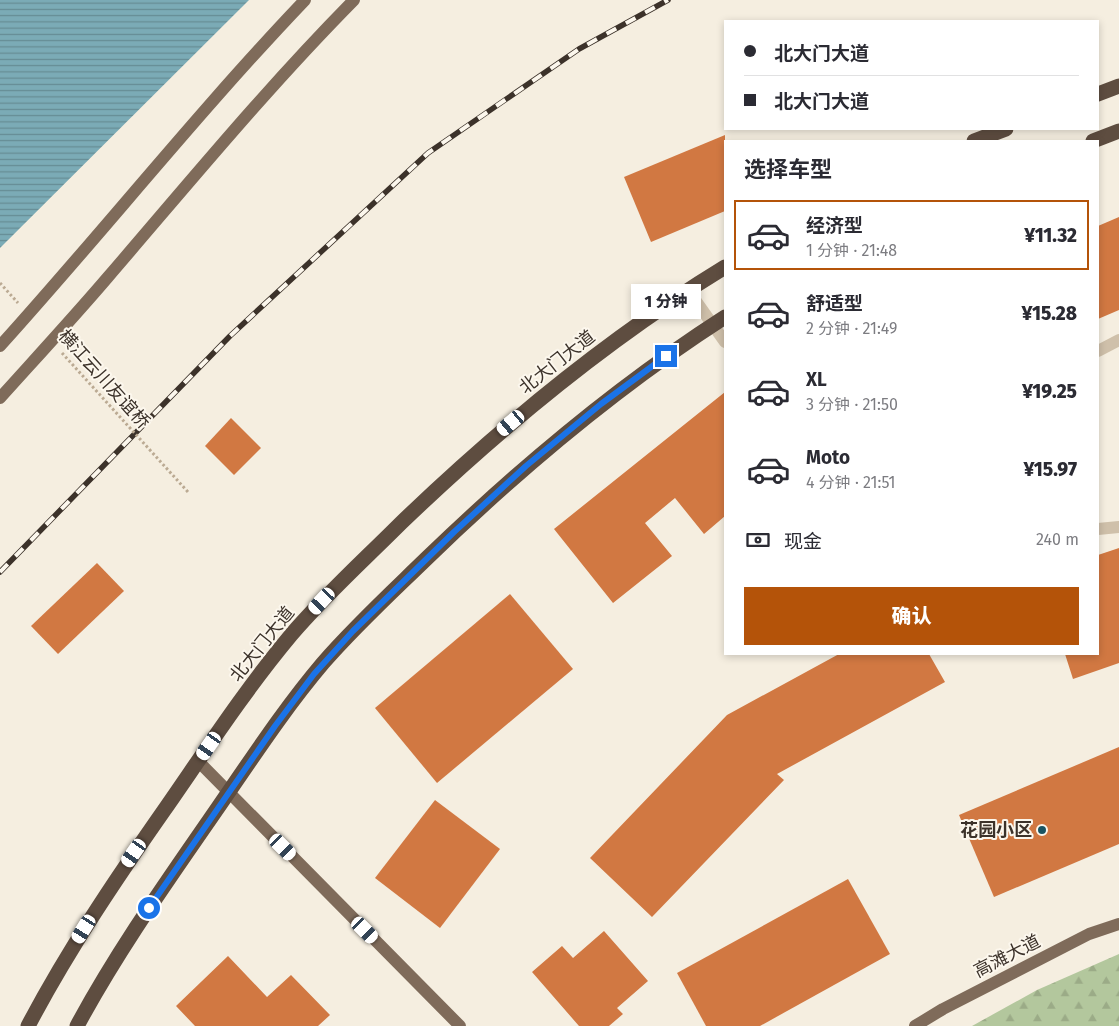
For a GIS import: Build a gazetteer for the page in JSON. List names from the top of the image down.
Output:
{
  "streets": {
    "highway": ["北大门大道"],
    "main road": ["高滩大道"],
    "path": ["横江云川友谊桥"]
  },
  "places": ["花园小区"],
  "page": {
    "banner": ["北大门大道", "北大门大道"],
    "heading": "选择车型",
    "list": [
      {
        "name": "经济型",
        "note": "1 分钟 · 21:48",
        "value": "¥11.32"
      },
      {
        "name": "舒适型",
        "note": "2 分钟 · 21:49",
        "value": "¥15.28"
      },
      {
        "name": "XL",
        "note": "3 分钟 · 21:50",
        "value": "¥19.25"
      },
      {
        "name": "Moto",
        "note": "4 分钟 · 21:51",
        "value": "¥15.97"
      }
    ],
    "bubble": "1 分钟",
    "pay": ["现金", "240 m"],
    "buttons": "确认"
  }
}
